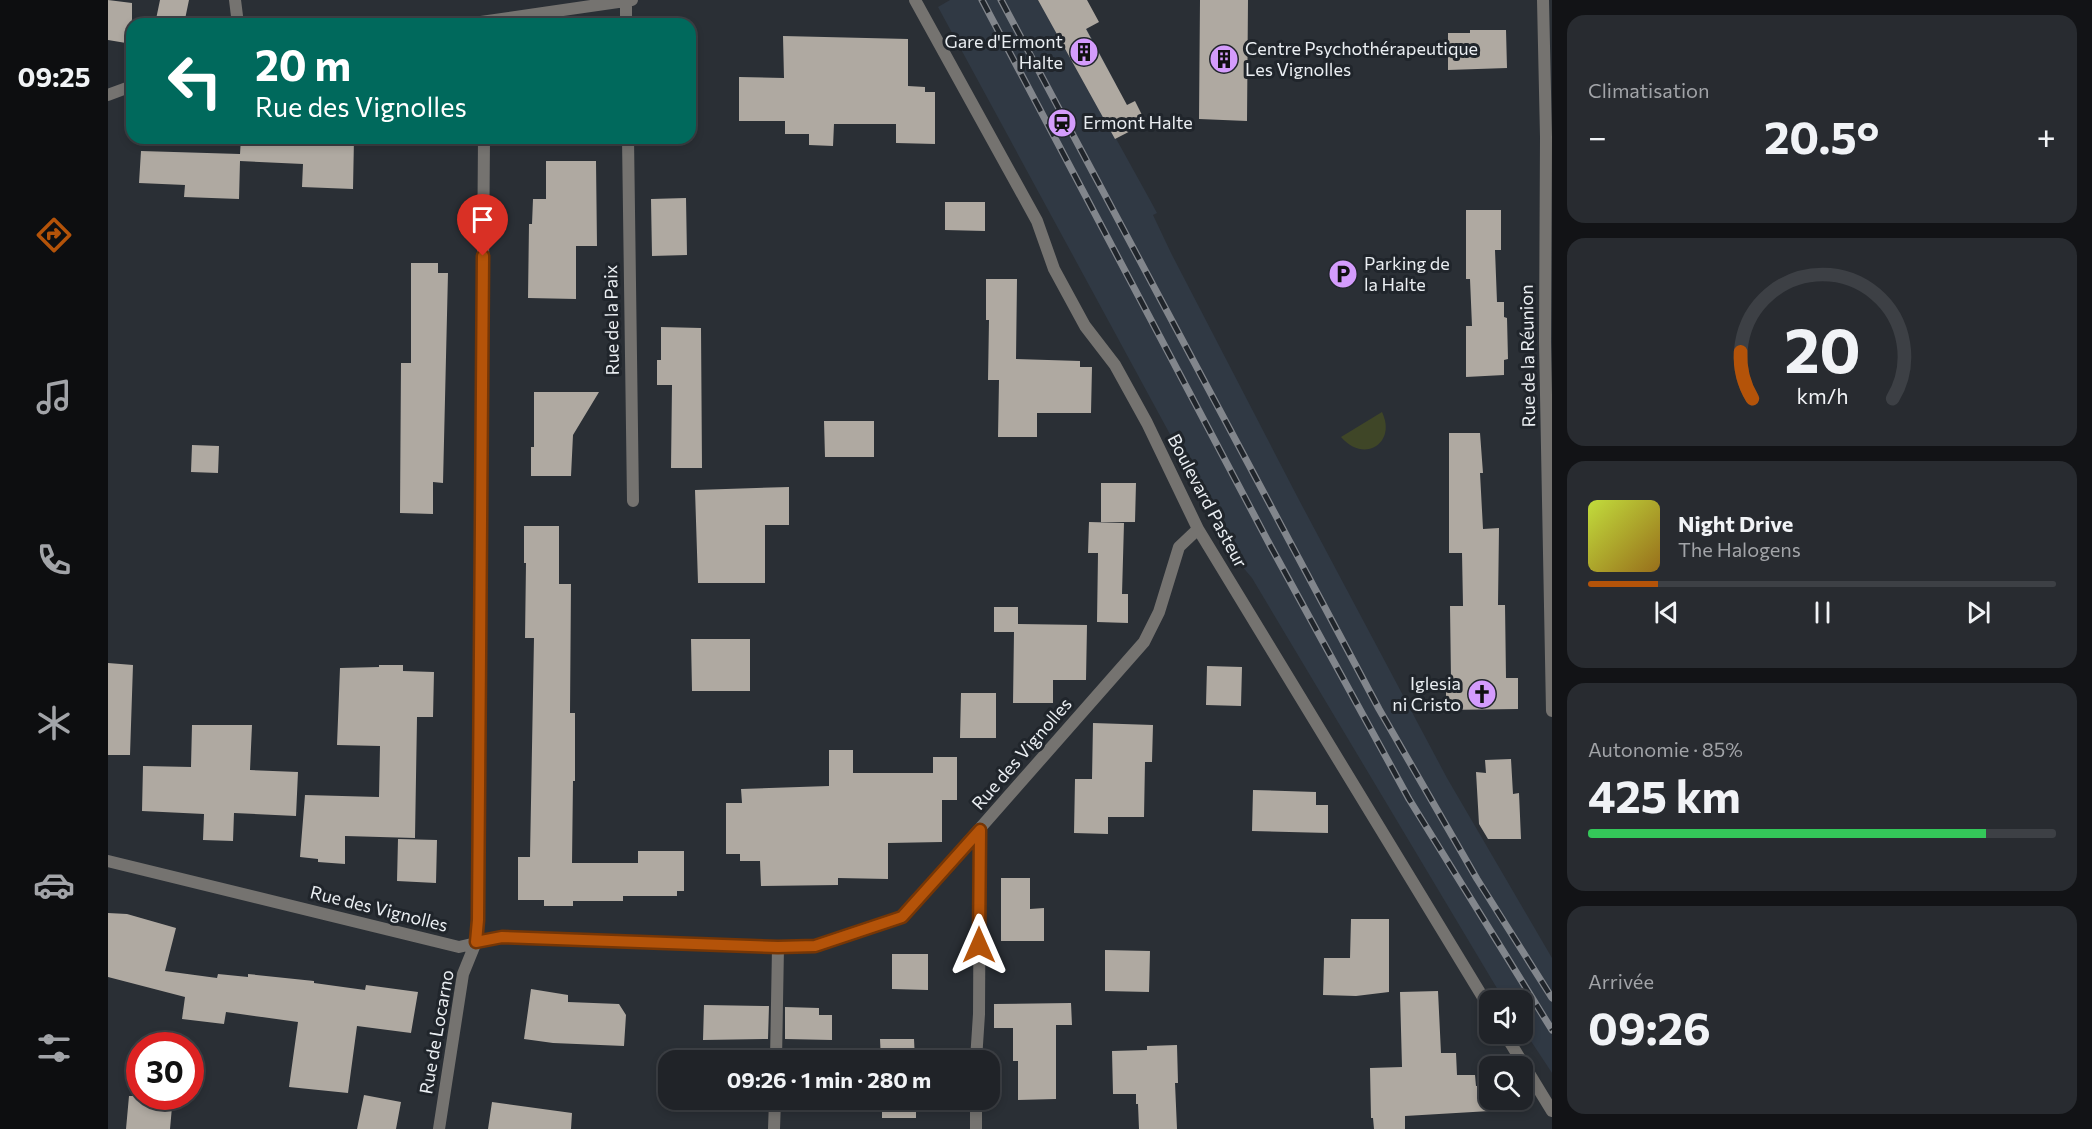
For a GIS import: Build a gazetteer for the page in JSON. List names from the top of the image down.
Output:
{
  "streets": {
    "street": [
      "Rue de la Paix",
      "Rue de la Réunion",
      "Boulevard Pasteur",
      "Rue des Vignolles",
      "Rue de Locarno"
    ]
  },
  "crossings": [
    ["Boulevard Pasteur", "Rue des Vignolles"],
    ["Rue des Vignolles", "Rue de Locarno"]
  ],
  "places": {
    "building": ["Gare d'Ermont Halte", "Centre Psychothérapeutique Les Vignolles"],
    "station": ["Ermont Halte"],
    "parking": ["Parking de la Halte"],
    "church": ["Iglesia ni Cristo"]
  },
  "page": {
    "tabs": "09:25",
    "tile": [
      "Climatisation",
      ["Autonomie · 85%", "425 km"],
      ["Arrivée", "09:26"]
    ],
    "turn": ["20 m", "Rue des Vignolles"],
    "heat": ["−", "20.5°", "+"],
    "song": ["Night Drive", "The Halogens"],
    "limit": "30",
    "trip": "09:26 · 1 min · 280 m",
    "gauge": ["20", "km/h"]
  }
}
